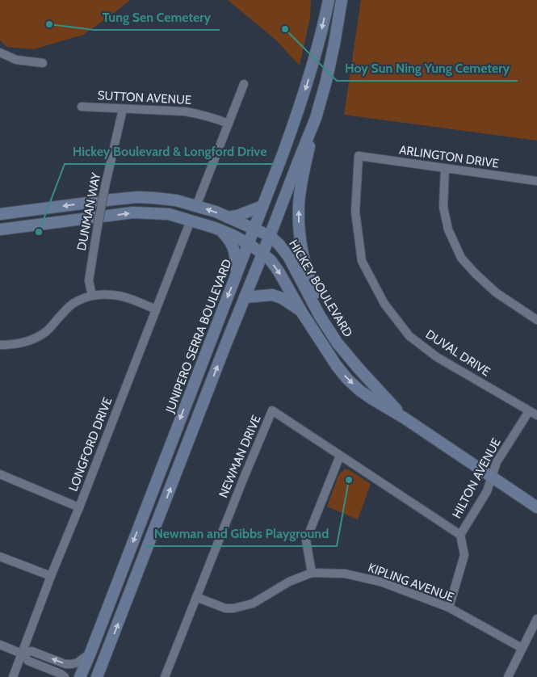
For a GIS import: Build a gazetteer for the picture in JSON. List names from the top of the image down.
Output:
{
  "streets": {
    "main road": ["HICKEY BOULEVARD", "JUNIPERO SERRA BOULEVARD"],
    "street": [
      "SUTTON AVENUE",
      "ARLINGTON DRIVE",
      "DUNMAN WAY",
      "DUVAL DRIVE",
      "LONGFORD DRIVE",
      "NEWMAN DRIVE",
      "HILTON AVENUE",
      "KIPLING AVENUE"
    ]
  },
  "crossings": [
    ["SUTTON AVENUE", "DUNMAN WAY"],
    ["ARLINGTON DRIVE", "DUVAL DRIVE"],
    ["HICKEY BOULEVARD", "JUNIPERO SERRA BOULEVARD"],
    ["HICKEY BOULEVARD", "LONGFORD DRIVE"],
    ["HICKEY BOULEVARD", "HILTON AVENUE"],
    ["DUVAL DRIVE", "HILTON AVENUE"],
    ["NEWMAN DRIVE", "HILTON AVENUE"],
    ["NEWMAN DRIVE", "KIPLING AVENUE"],
    ["HILTON AVENUE", "KIPLING AVENUE"]
  ],
  "places": [
    "Tung Sen Cemetery",
    "Hoy Sun Ning Yung Cemetery",
    "Hickey Boulevard & Longford Drive",
    "Newman and Gibbs Playground"
  ]
}
